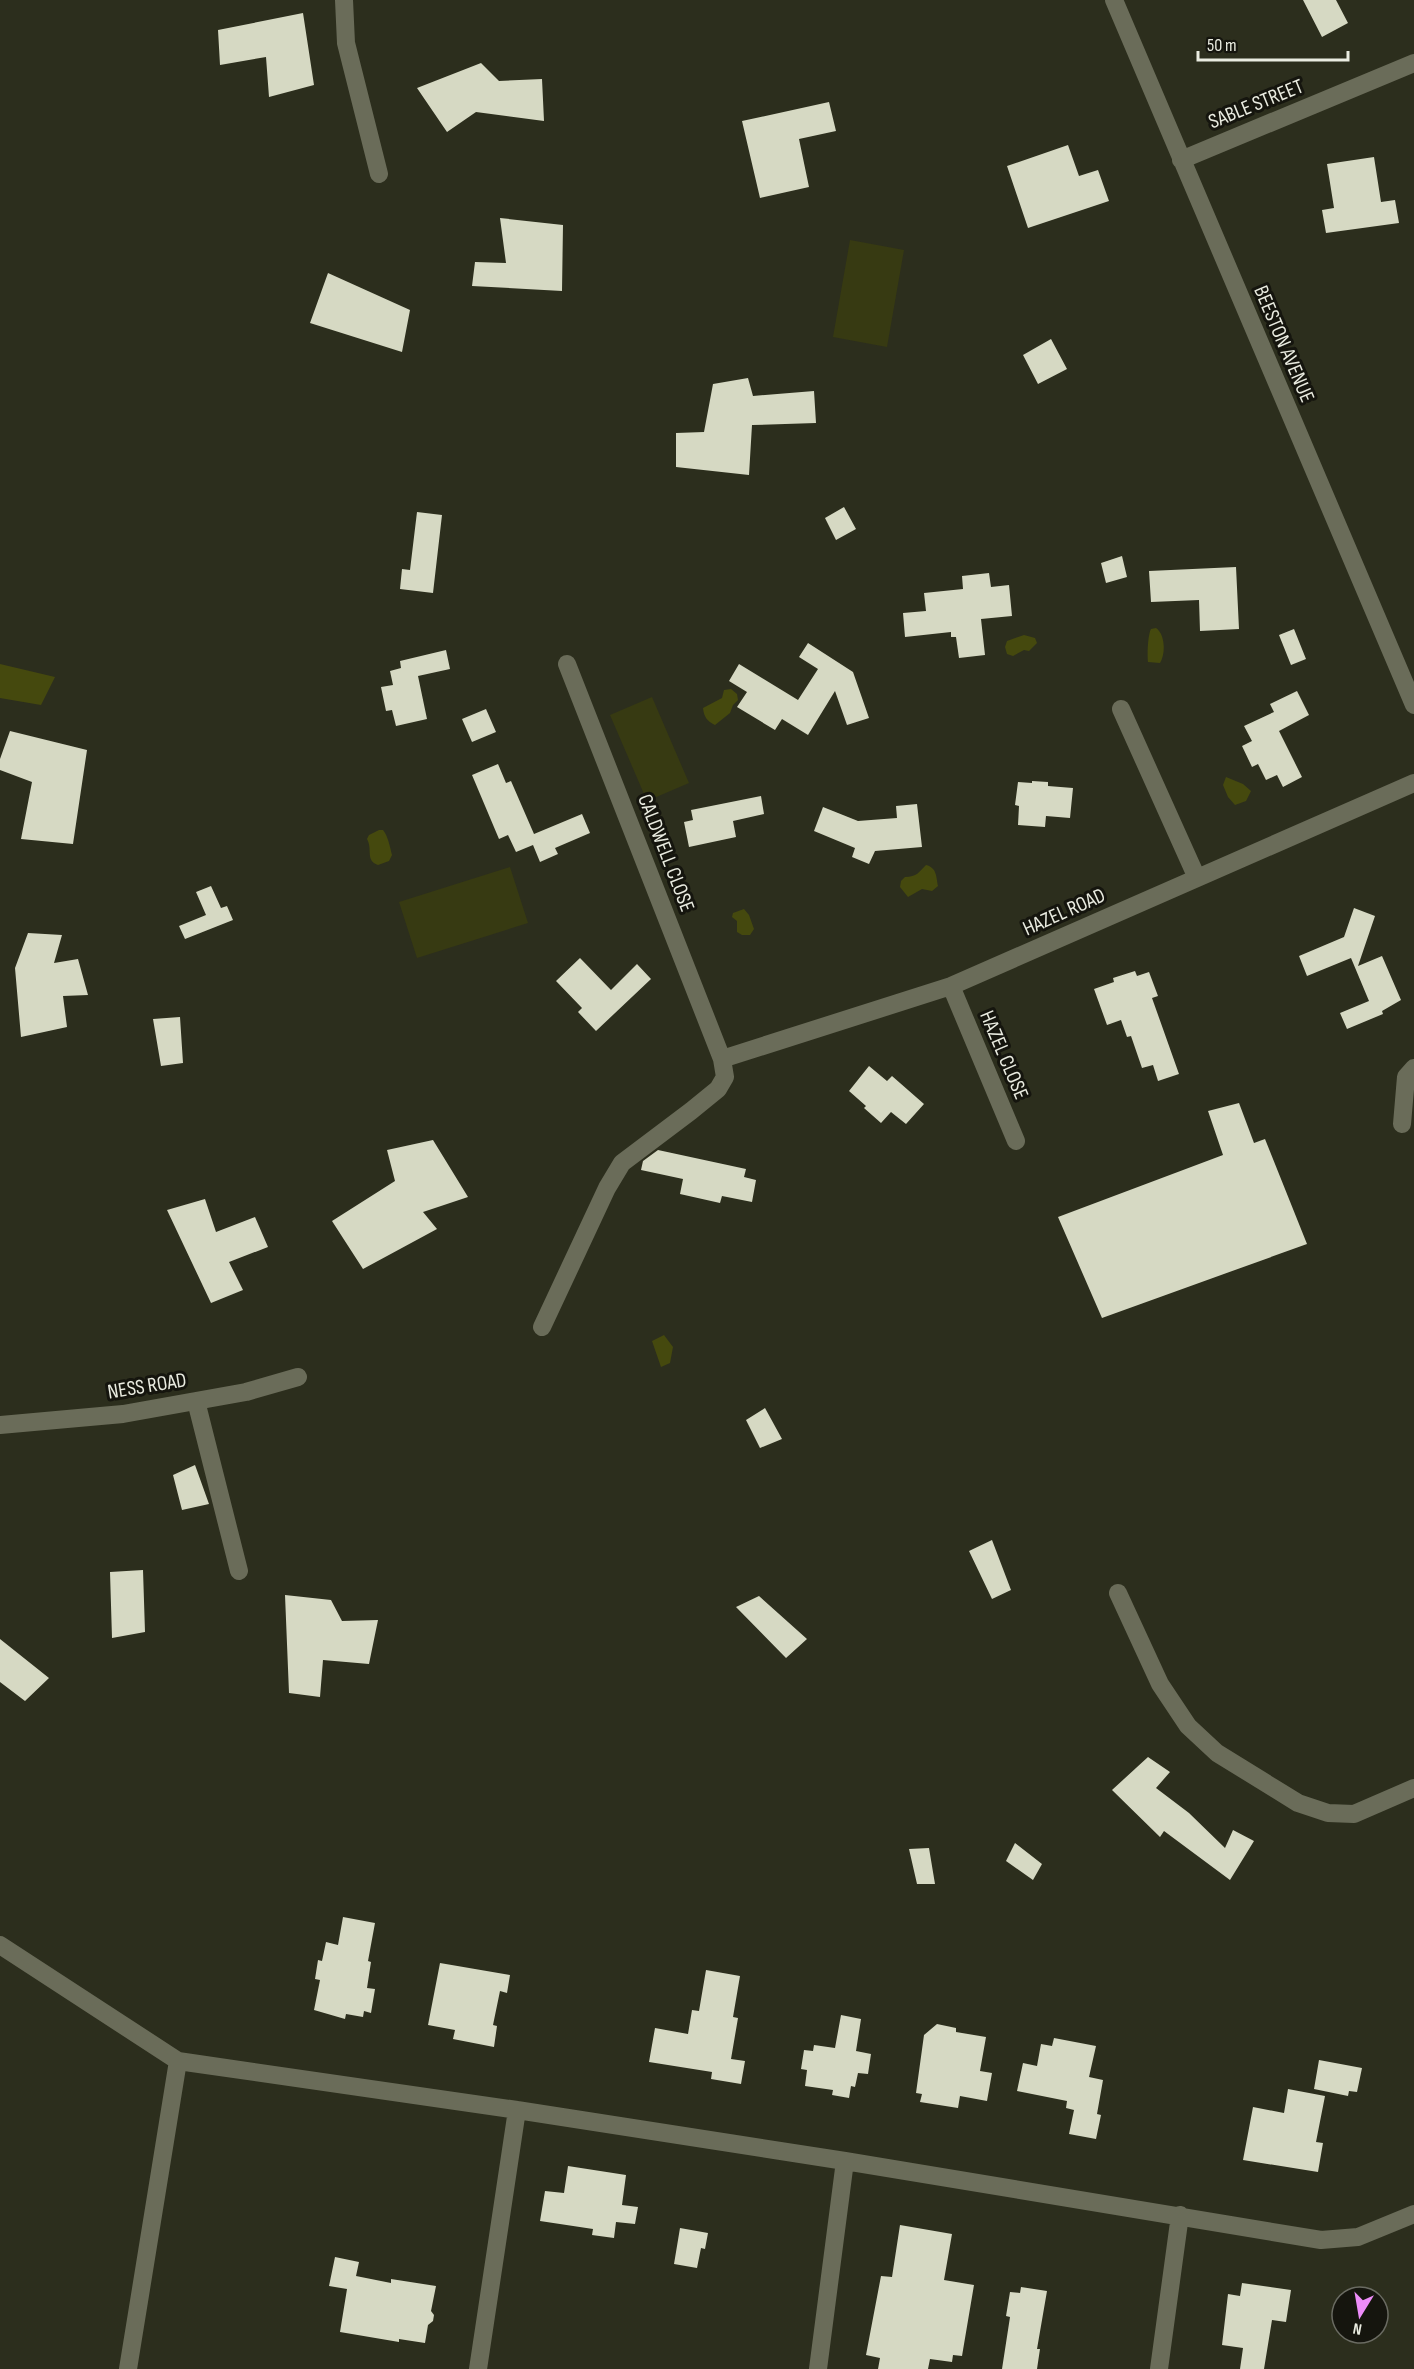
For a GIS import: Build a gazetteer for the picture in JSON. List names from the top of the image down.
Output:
{
  "streets": {
    "street": [
      "SABLE STREET",
      "BEESTON AVENUE",
      "CALDWELL CLOSE",
      "HAZEL ROAD",
      "HAZEL CLOSE",
      "NESS ROAD"
    ]
  },
  "crossings": [
    ["SABLE STREET", "BEESTON AVENUE"],
    ["CALDWELL CLOSE", "HAZEL ROAD"],
    ["HAZEL ROAD", "HAZEL CLOSE"]
  ],
  "scale_bar": "50 m",
  "north": "bottom"
}
